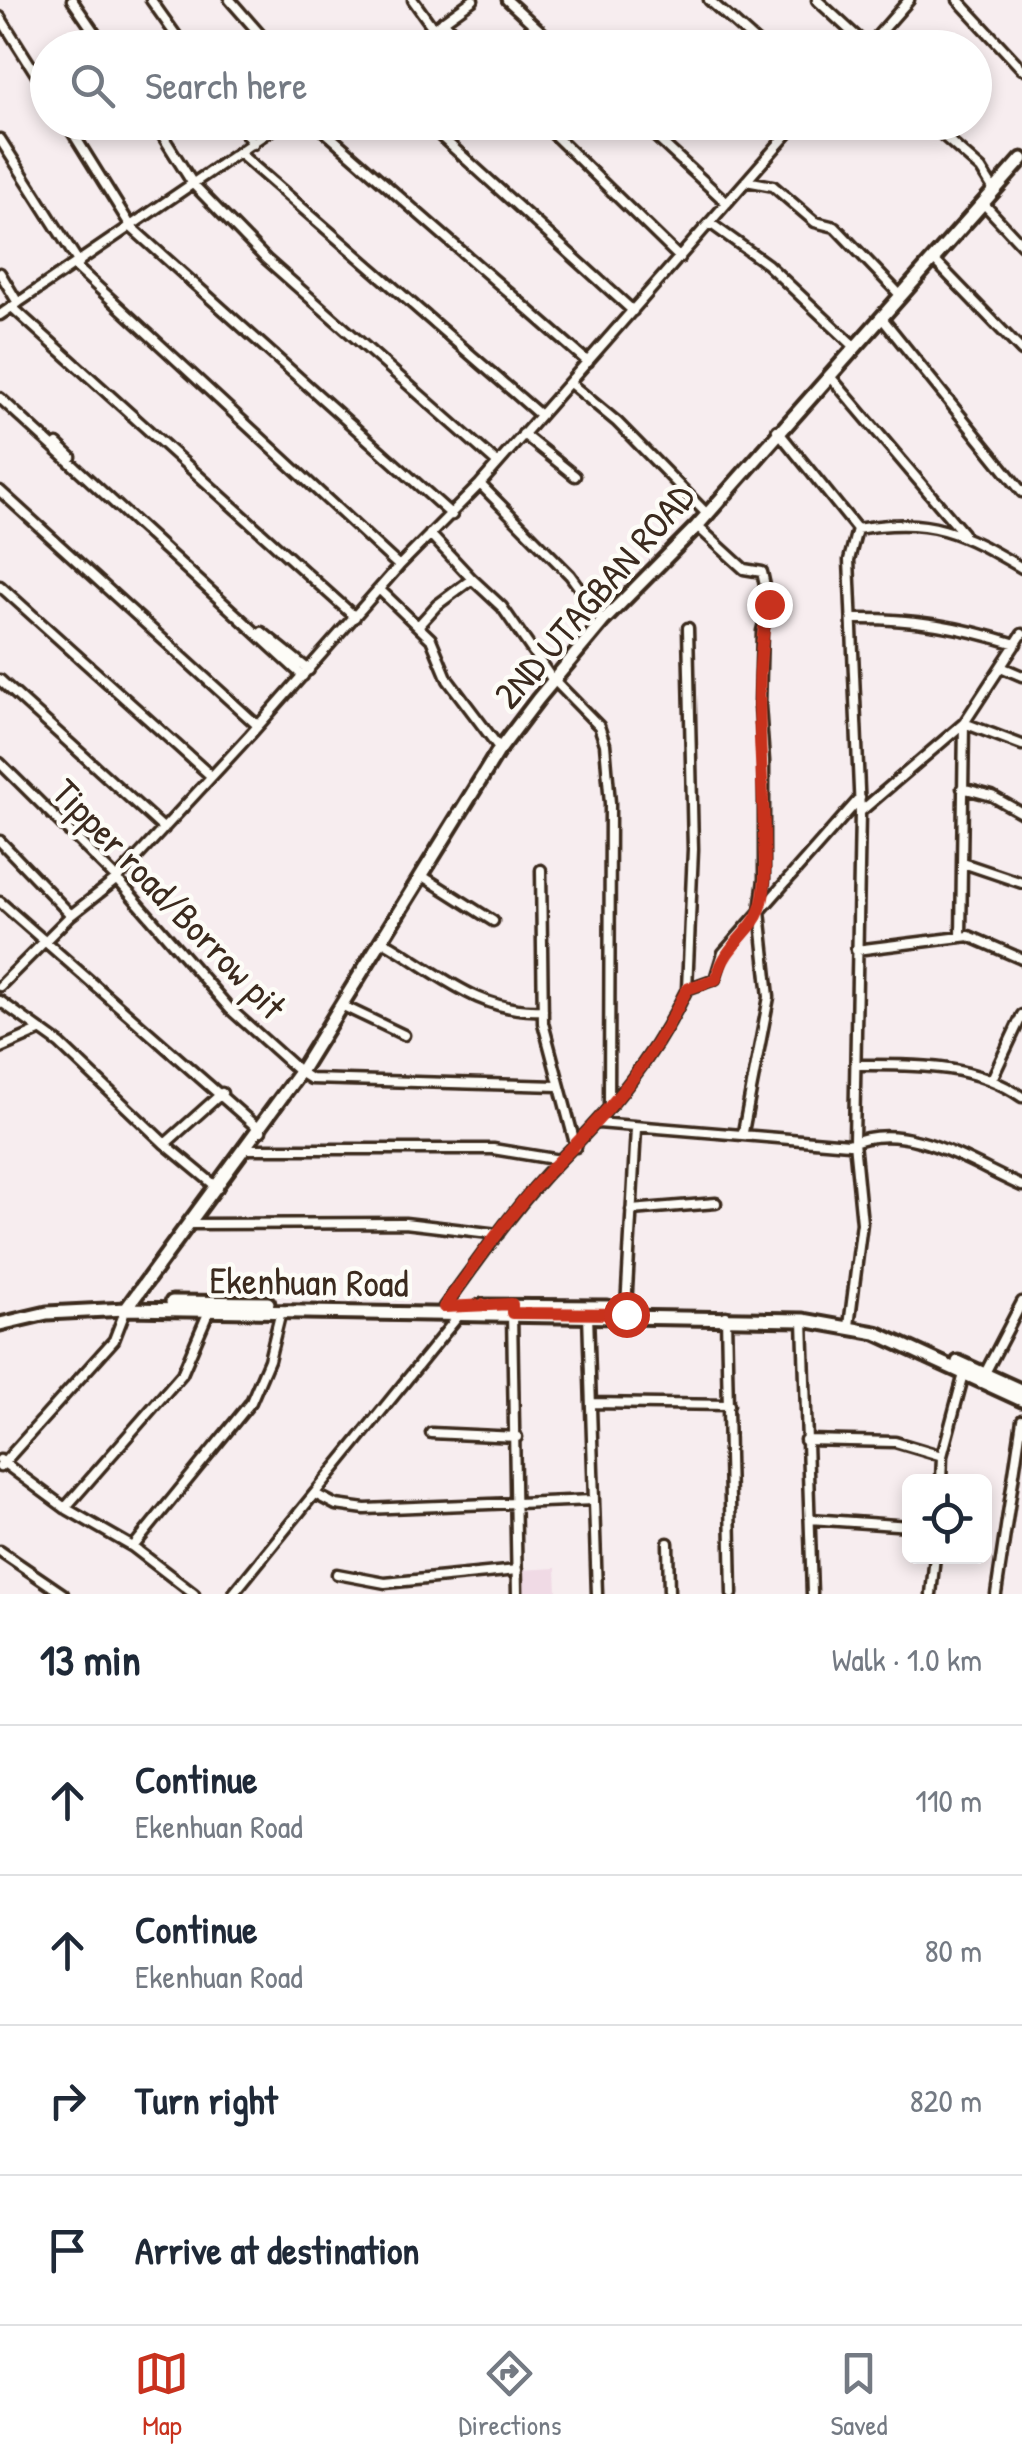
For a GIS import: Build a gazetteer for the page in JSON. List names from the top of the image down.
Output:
{
  "streets": {
    "main road": ["2ND UTAGBAN ROAD", "Ekenhuan Road"],
    "street": ["Tipper road/Borrow pit"]
  },
  "crossings": [
    ["2ND UTAGBAN ROAD", "Tipper road/Borrow pit"],
    ["2ND UTAGBAN ROAD", "Ekenhuan Road"]
  ],
  "page": {
    "search": "Search here",
    "heading": ["13 min", "Walk · 1.0 km"],
    "list": [
      ["Continue", "Ekenhuan Road", "110 m"],
      ["Continue", "Ekenhuan Road", "80 m"],
      ["Turn right", "820 m"],
      "Arrive at destination"
    ],
    "nav": ["Map", "Directions", "Saved"]
  }
}
